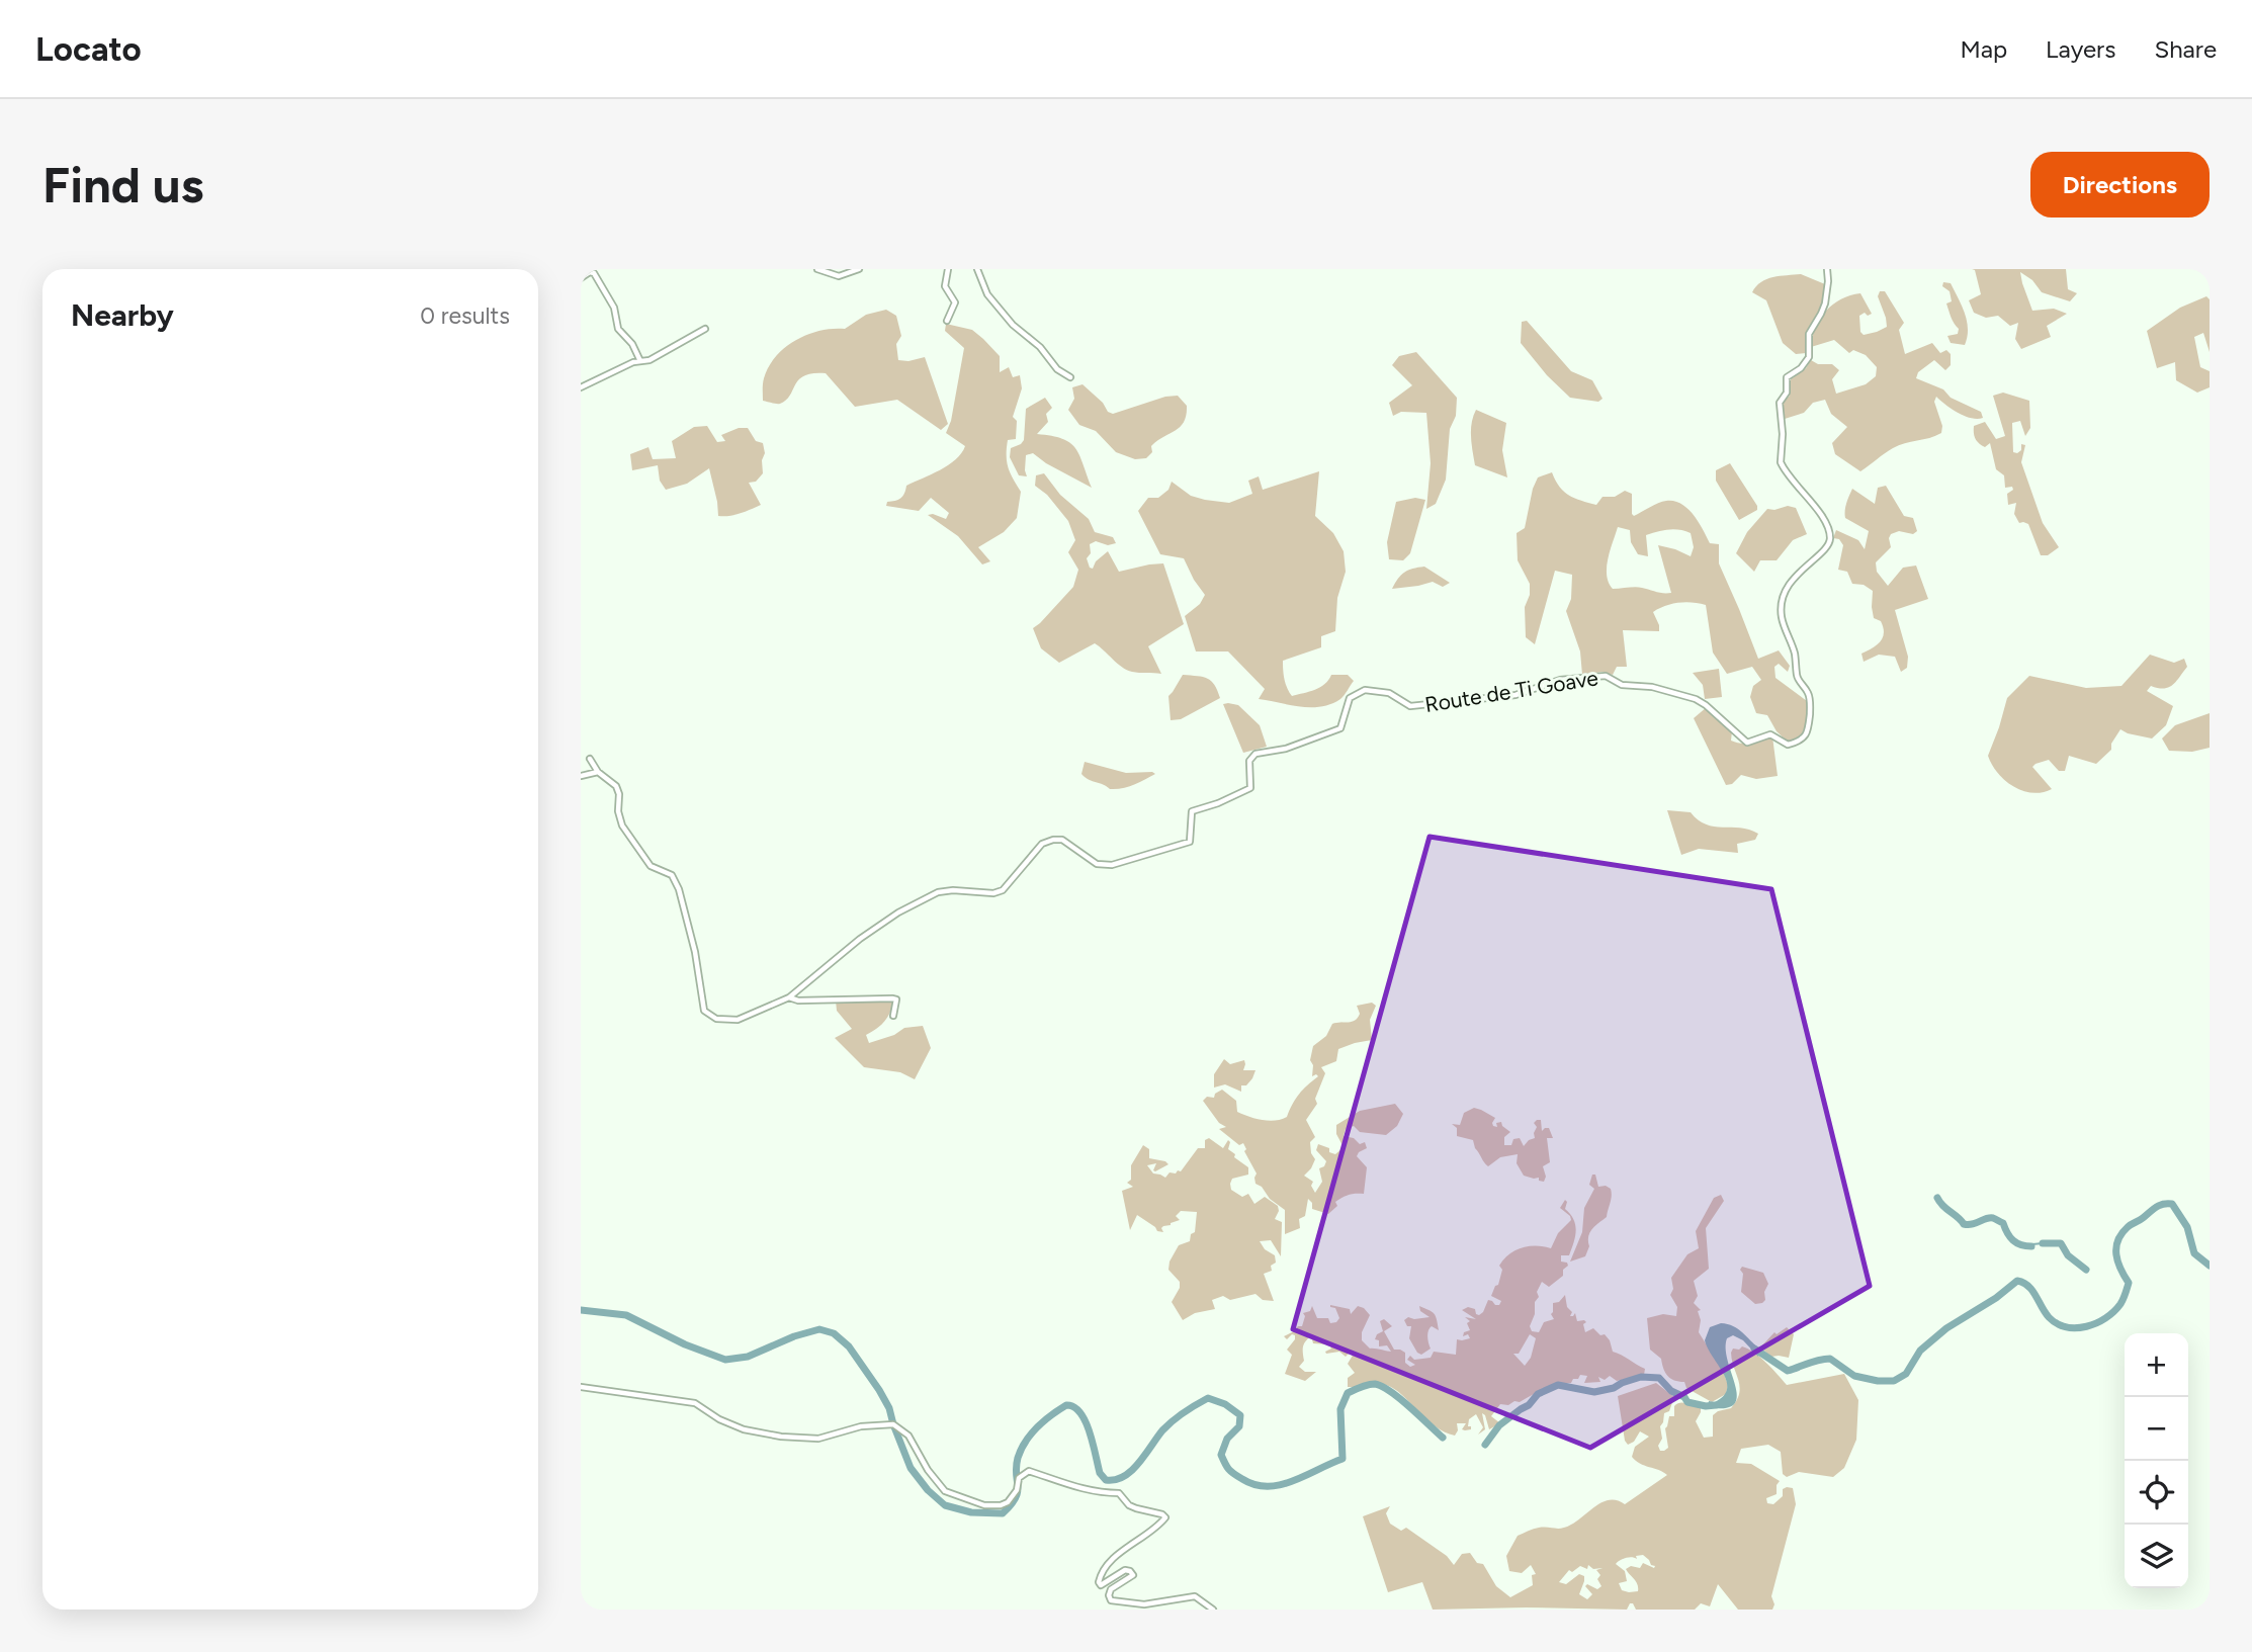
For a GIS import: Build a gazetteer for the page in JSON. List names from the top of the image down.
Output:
{
  "streets": {
    "street": ["Route de Ti Goave"]
  },
  "page": {
    "header": "Locato",
    "nav": ["Map", "Layers", "Share"],
    "buttons": "Directions",
    "title": "Find us",
    "heading": ["Nearby", "0 results"],
    "map_buttons": ["+", "−"]
  }
}
